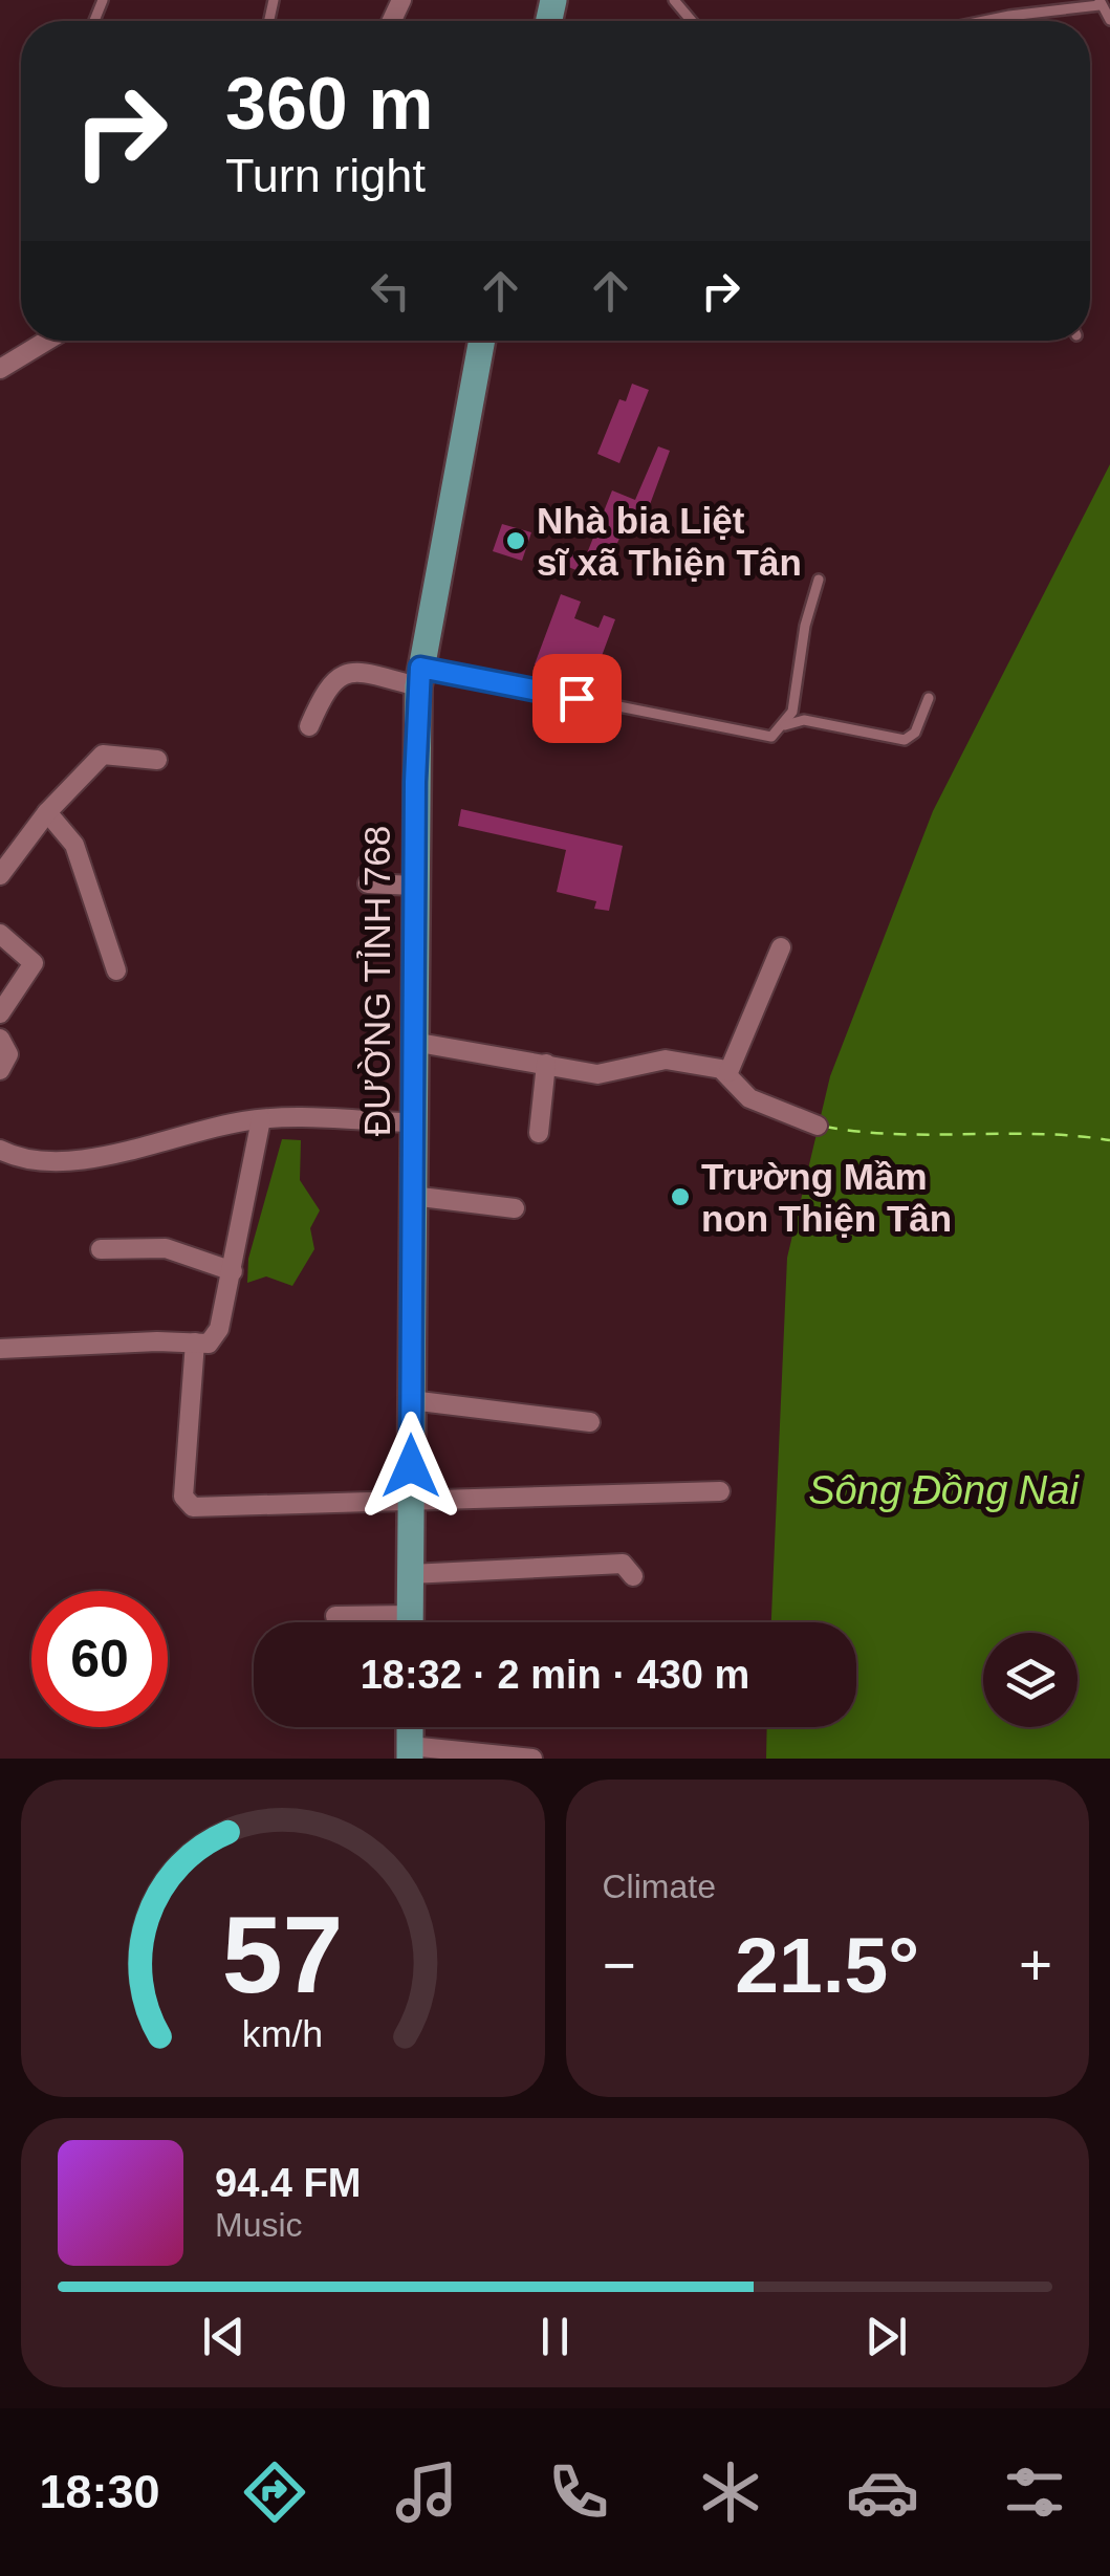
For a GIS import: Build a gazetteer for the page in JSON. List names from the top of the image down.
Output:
{
  "streets": {
    "main road": ["ĐƯỜNG TỈNH 768"]
  },
  "water": ["Sông Đồng Nai"],
  "places": ["Nhà bia Liệt sĩ xã Thiện Tân", "Trường Mầm non Thiện Tân"],
  "page": {
    "turn": ["360 m", "Turn right"],
    "limit": "60",
    "trip": "18:32 · 2 min · 430 m",
    "tile": "Climate",
    "heat": ["−", "21.5°", "+"],
    "song": ["94.4 FM", "Music"],
    "tabs": "18:30",
    "gauge": ["57", "km/h"]
  }
}
